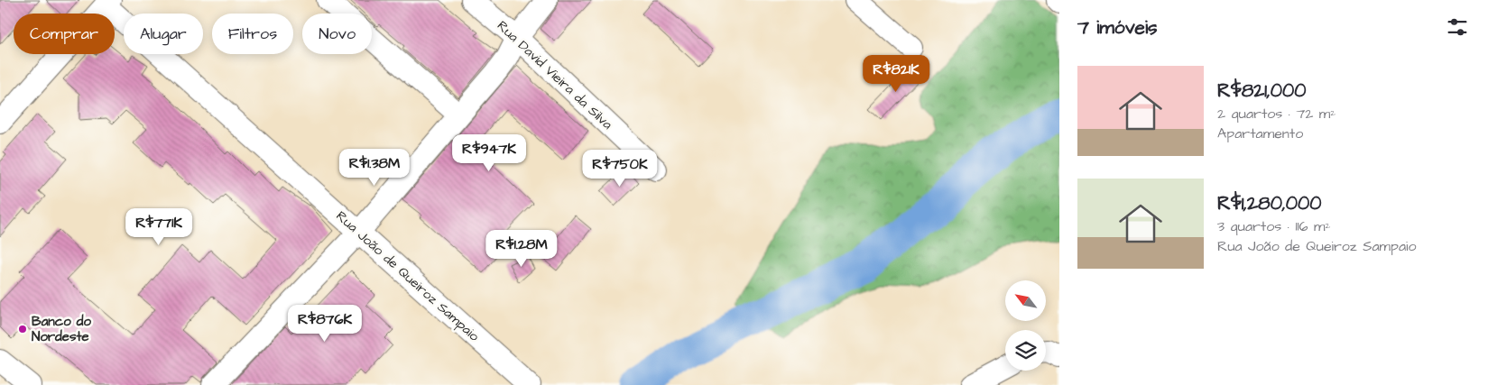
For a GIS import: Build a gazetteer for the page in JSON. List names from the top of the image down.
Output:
{
  "streets": {
    "street": ["Rua David Vieira da Silva", "Rua João de Queiroz Sampaio"]
  },
  "places": ["Banco do Nordeste"],
  "north": "top left",
  "page": {
    "heading": "7 imóveis",
    "chip": [
      "Comprar",
      "Alugar",
      "Filtros",
      "Novo"
    ],
    "list": [
      {
        "name": "R$821,000",
        "note": "2 quartos · 72 m² · Apartamento"
      },
      {
        "name": "R$1,280,000",
        "note": "3 quartos · 116 m² · Rua João de Queiroz Sampaio"
      }
    ],
    "price": [
      "R$821K",
      "R$947K",
      "R$1.38M",
      "R$750K",
      "R$771K",
      "R$1.28M",
      "R$876K"
    ]
  }
}
